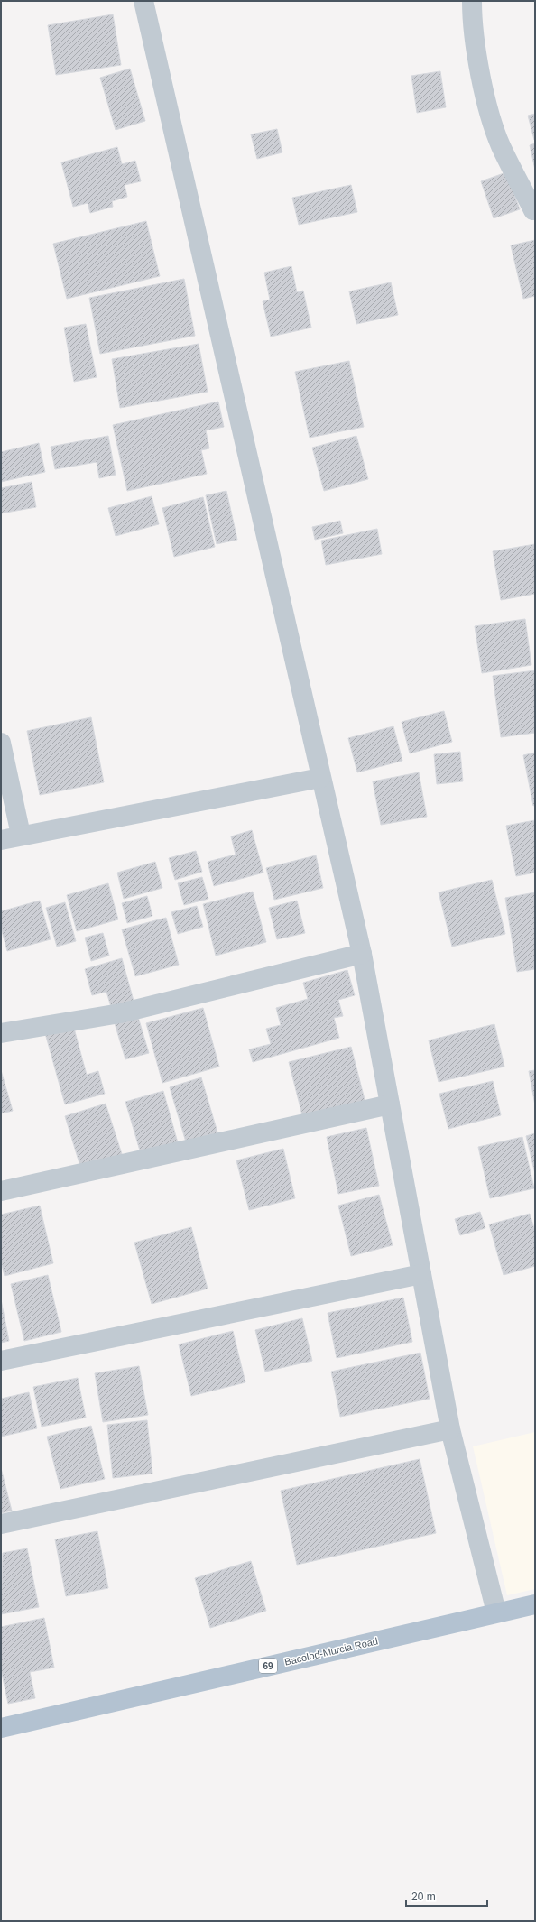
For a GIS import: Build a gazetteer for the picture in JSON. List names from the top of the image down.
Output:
{
  "streets": {
    "main road": ["Bacolod-Murcia Road", "69"]
  },
  "scale_bar": "20 m"
}
